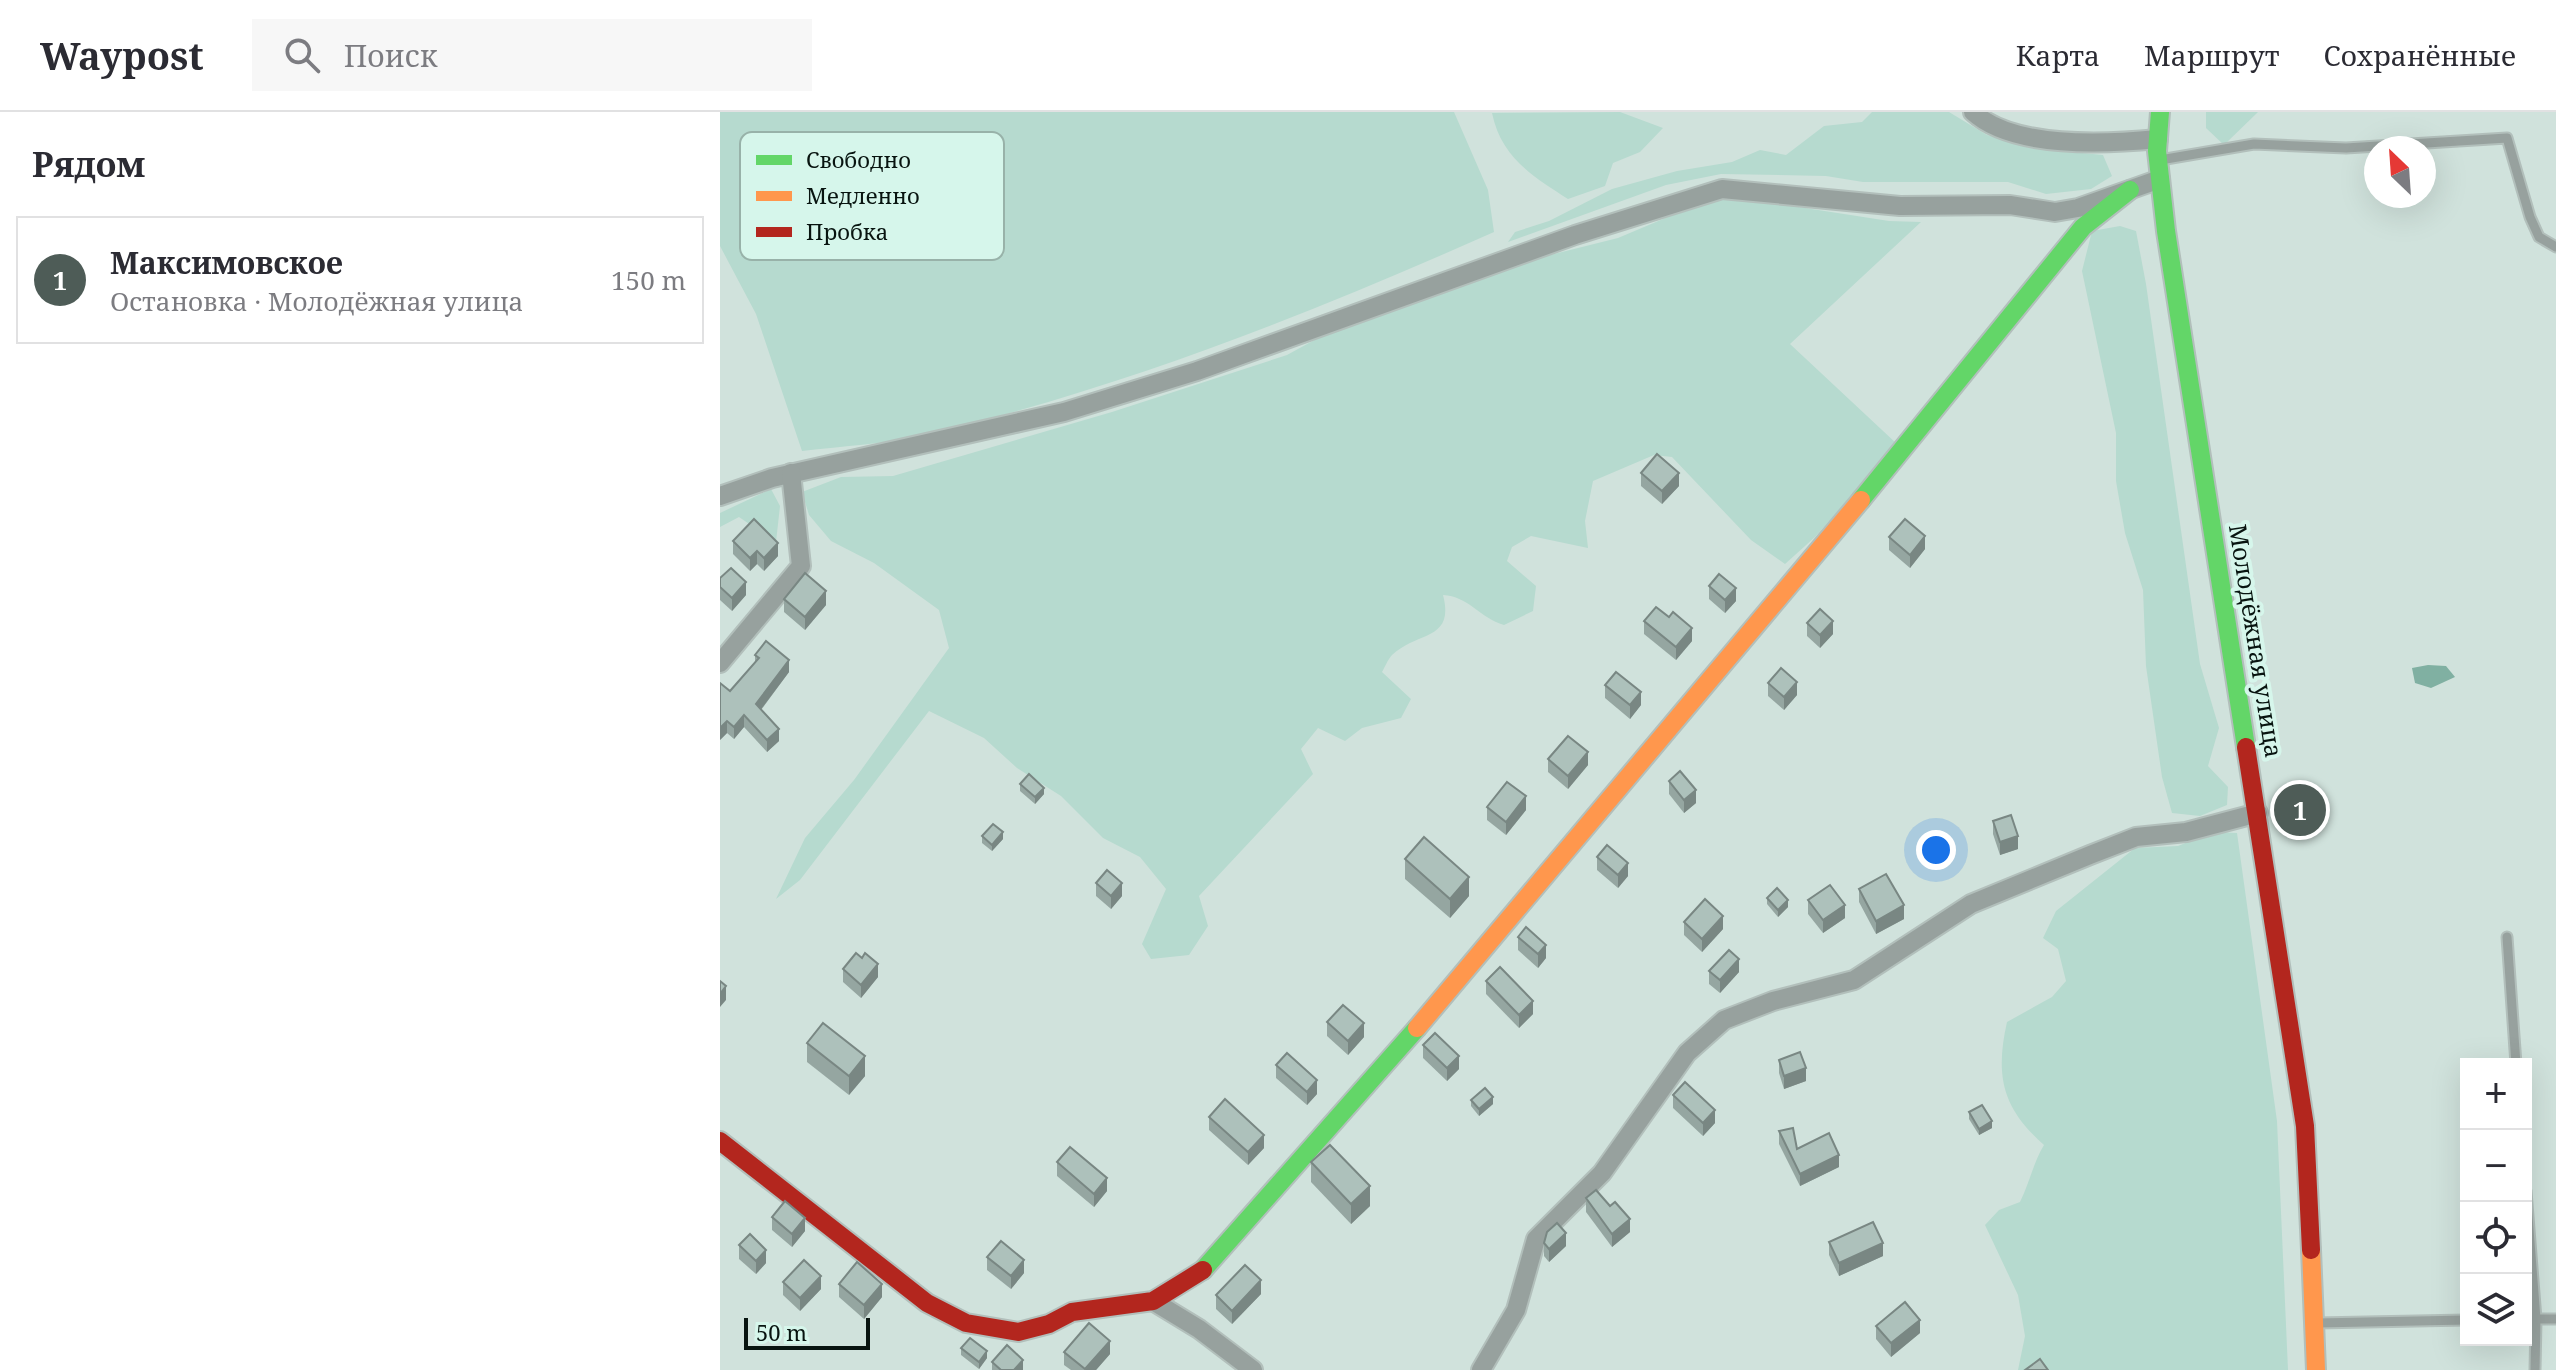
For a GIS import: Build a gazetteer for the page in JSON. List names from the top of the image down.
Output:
{
  "streets": {
    "street": ["Молодёжная улица"]
  },
  "legend": ["Свободно", "Медленно", "Пробка"],
  "scale_bar": "50 m",
  "north": "top left",
  "page": {
    "header": "Waypost",
    "search": "Поиск",
    "nav": ["Карта", "Маршрут", "Сохранённые"],
    "heading": "Рядом",
    "list": [
      {
        "mark": "1",
        "name": "Максимовское",
        "note": "Остановка · Молодёжная улица",
        "value": "150 m"
      }
    ],
    "pins": "1",
    "map_buttons": ["+", "−"],
    "scale": "50 m"
  }
}
